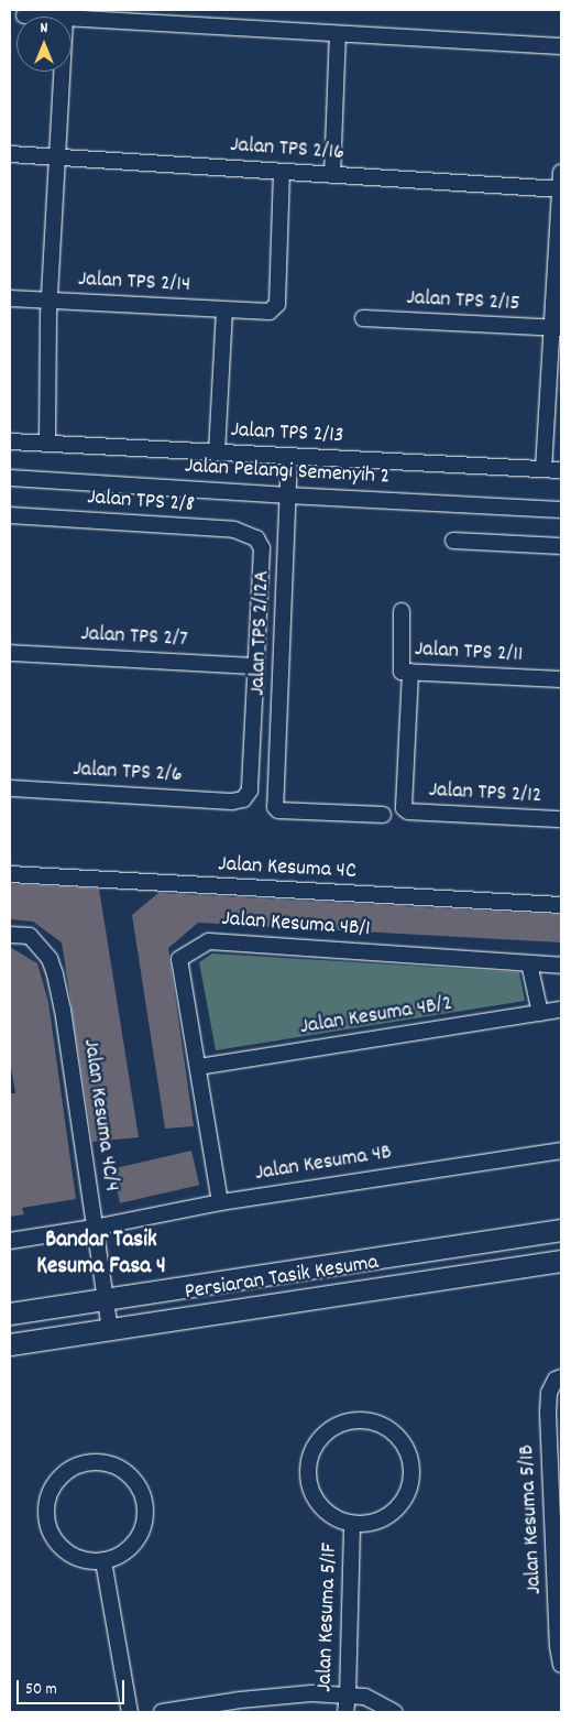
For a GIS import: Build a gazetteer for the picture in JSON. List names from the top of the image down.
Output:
{
  "streets": {
    "street": [
      "Jalan TPS 2/16",
      "Jalan TPS 2/14",
      "Jalan TPS 2/15",
      "Jalan TPS 2/13",
      "Jalan Pelangi Semenyih 2",
      "Jalan TPS 2/8",
      "Jalan TPS 2/12A",
      "Jalan TPS 2/7",
      "Jalan TPS 2/11",
      "Jalan TPS 2/6",
      "Jalan TPS 2/12",
      "Jalan Kesuma 4C",
      "Jalan Kesuma 4B/1",
      "Jalan Kesuma 4B/2",
      "Jalan Kesuma 4C/4",
      "Jalan Kesuma 4B",
      "Persiaran Tasik Kesuma",
      "Jalan Kesuma 5/1B",
      "Jalan Kesuma 5/1F"
    ]
  },
  "crossings": [
    ["Jalan TPS 2/16", "Jalan TPS 2/14"],
    ["Jalan TPS 2/13", "Jalan TPS 2/12A"],
    ["Jalan Pelangi Semenyih 2", "Jalan TPS 2/12A"],
    ["Jalan TPS 2/8", "Jalan TPS 2/7"],
    ["Jalan TPS 2/8", "Jalan TPS 2/6"],
    ["Jalan TPS 2/7", "Jalan TPS 2/6"],
    ["Jalan TPS 2/11", "Jalan TPS 2/12"],
    ["Jalan Kesuma 4B/1", "Jalan Kesuma 4B/2"],
    ["Jalan Kesuma 4B/1", "Jalan Kesuma 4B"],
    ["Jalan Kesuma 4C/4", "Jalan Kesuma 4B"],
    ["Jalan Kesuma 4C/4", "Persiaran Tasik Kesuma"]
  ],
  "districts": ["Bandar Tasik Kesuma Fasa 4"],
  "scale_bar": "50 m",
  "north": "top"
}
